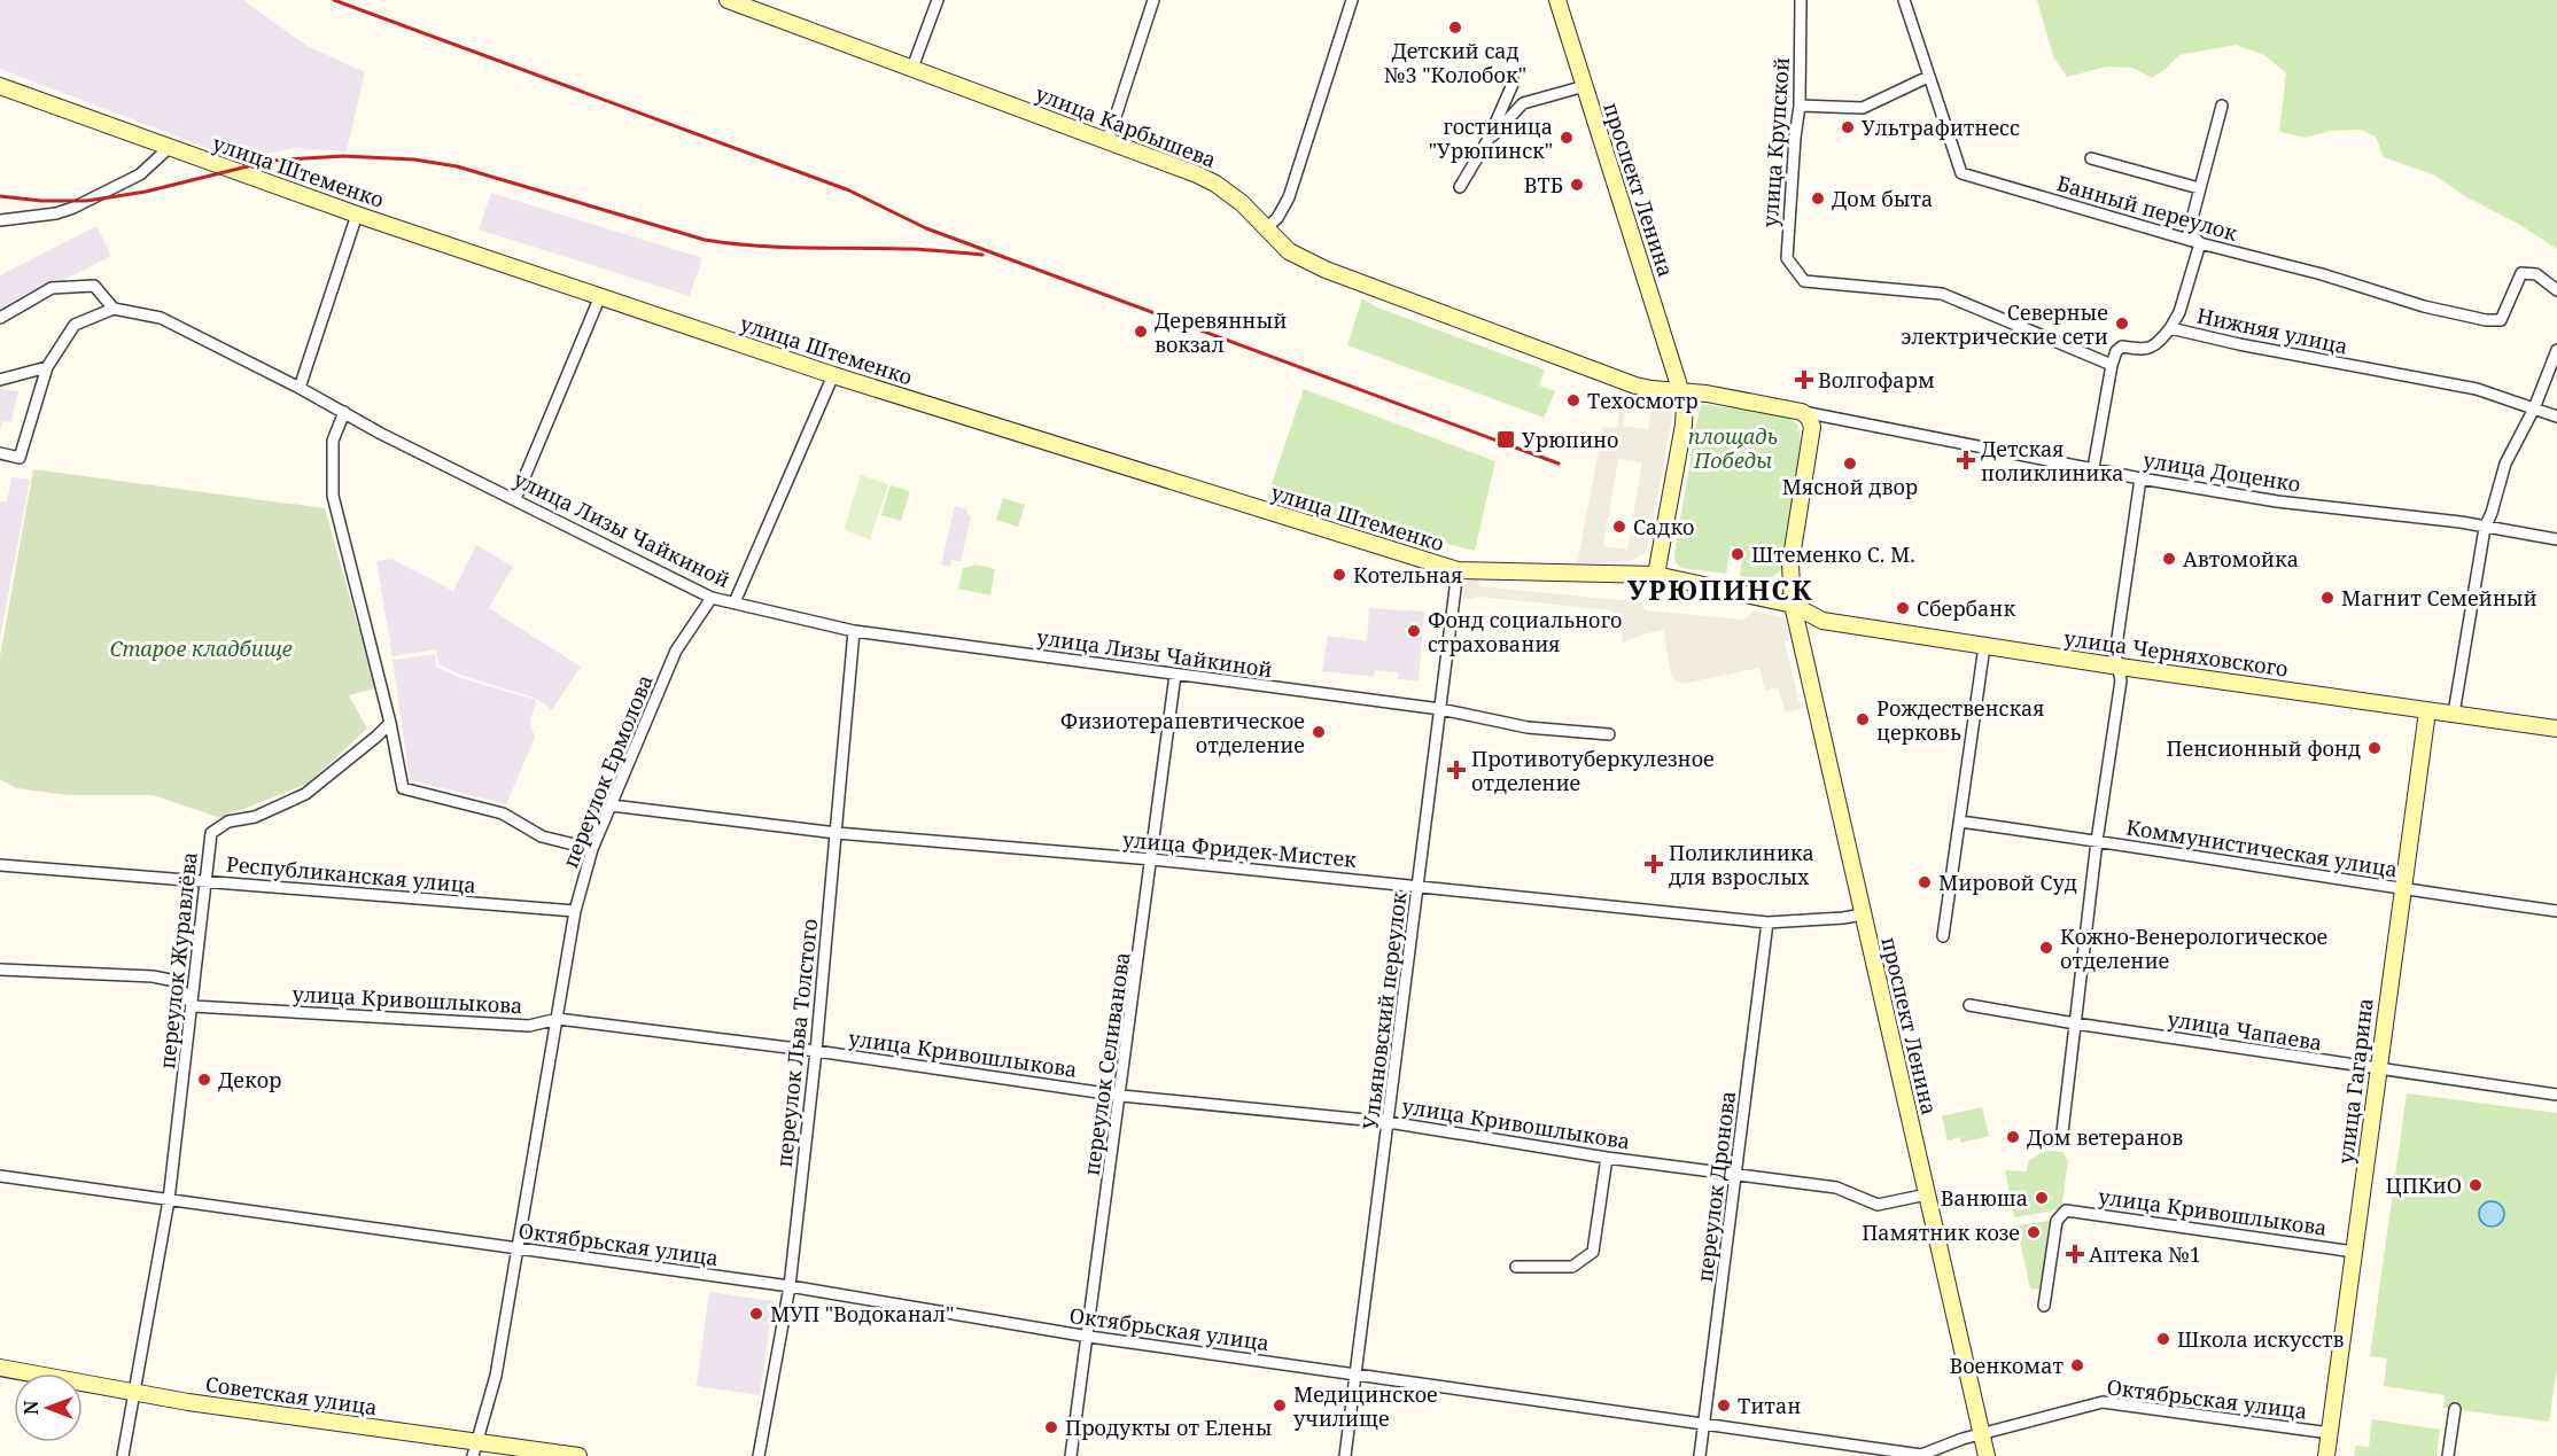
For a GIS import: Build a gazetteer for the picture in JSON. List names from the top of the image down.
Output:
{
  "streets": {
    "main road": [
      "улица Карбышева",
      "улица Штеменко",
      "проспект Ленина",
      "улица Черняховского",
      "улица Гагарина",
      "Советская улица"
    ],
    "street": [
      "улица Крупской",
      "Банный переулок",
      "Нижняя улица",
      "улица Доценко",
      "улица Лизы Чайкиной",
      "переулок Ермолова",
      "Коммунистическая улица",
      "улица Фридек-Мистек",
      "Республиканская улица",
      "переулок Журавлёва",
      "улица Кривошлыкова",
      "Ульяновский переулок",
      "улица Чапаева",
      "переулок Льва Толстого",
      "переулок Селиванова",
      "переулок Дронова",
      "Октябрьская улица"
    ]
  },
  "crossings": [
    ["улица Карбышева", "проспект Ленина"],
    ["улица Крупской", "Нижняя улица"],
    ["улица Штеменко", "Ульяновский переулок"],
    ["проспект Ленина", "улица Черняховского"],
    ["проспект Ленина", "улица Фридек-Мистек"],
    ["проспект Ленина", "улица Кривошлыкова"],
    ["проспект Ленина", "Октябрьская улица"],
    ["улица Лизы Чайкиной", "переулок Ермолова"],
    ["улица Лизы Чайкиной", "Ульяновский переулок"],
    ["улица Лизы Чайкиной", "переулок Льва Толстого"],
    ["улица Лизы Чайкиной", "переулок Селиванова"],
    ["улица Черняховского", "улица Гагарина"],
    ["переулок Ермолова", "улица Фридек-Мистек"],
    ["переулок Ермолова", "Республиканская улица"],
    ["переулок Ермолова", "улица Кривошлыкова"],
    ["переулок Ермолова", "Октябрьская улица"],
    ["переулок Ермолова", "Советская улица"],
    ["Коммунистическая улица", "улица Гагарина"],
    ["улица Фридек-Мистек", "Ульяновский переулок"],
    ["улица Фридек-Мистек", "переулок Льва Толстого"],
    ["улица Фридек-Мистек", "переулок Селиванова"],
    ["улица Фридек-Мистек", "переулок Дронова"],
    ["Республиканская улица", "переулок Журавлёва"],
    ["переулок Журавлёва", "улица Кривошлыкова"],
    ["переулок Журавлёва", "Октябрьская улица"],
    ["переулок Журавлёва", "Советская улица"],
    ["улица Кривошлыкова", "Ульяновский переулок"],
    ["улица Кривошлыкова", "переулок Льва Толстого"],
    ["улица Кривошлыкова", "переулок Селиванова"],
    ["улица Кривошлыкова", "улица Гагарина"],
    ["улица Кривошлыкова", "переулок Дронова"],
    ["Ульяновский переулок", "Октябрьская улица"],
    ["улица Чапаева", "улица Гагарина"],
    ["переулок Льва Толстого", "Октябрьская улица"],
    ["переулок Селиванова", "Октябрьская улица"],
    ["улица Гагарина", "Октябрьская улица"],
    ["переулок Дронова", "Октябрьская улица"]
  ],
  "districts": ["УРЮПИНСК"],
  "parks": ["площадь Победы", "Старое кладбище"],
  "places": {
    "other": [
      "Детский сад №3 \"Колобок\"",
      "Ультрафитнесс",
      "гостиница \"Урюпинск\"",
      "ВТБ",
      "Дом быта",
      "Северные электрические сети",
      "Деревянный вокзал",
      "Техосмотр",
      "Мясной двор",
      "Садко",
      "Штеменко С. М.",
      "Автомойка",
      "Котельная",
      "Магнит Семейный",
      "Сбербанк",
      "Фонд социального страхования",
      "Рождественская церковь",
      "Физиотерапевтическое отделение",
      "Пенсионный фонд",
      "Мировой Суд",
      "Кожно-Венерологическое отделение",
      "Декор",
      "Дом ветеранов",
      "ЦПКиО",
      "Ванюша",
      "Памятник козе",
      "МУП \"Водоканал\"",
      "Школа искусств",
      "Военкомат",
      "Медицинское училище",
      "Титан",
      "Продукты от Елены"
    ],
    "health": [
      "Волгофарм",
      "Детская поликлиника",
      "Противотуберкулезное отделение",
      "Поликлиника для взрослых",
      "Аптека №1"
    ],
    "transit": ["Урюпино"]
  },
  "north": "left"
}
